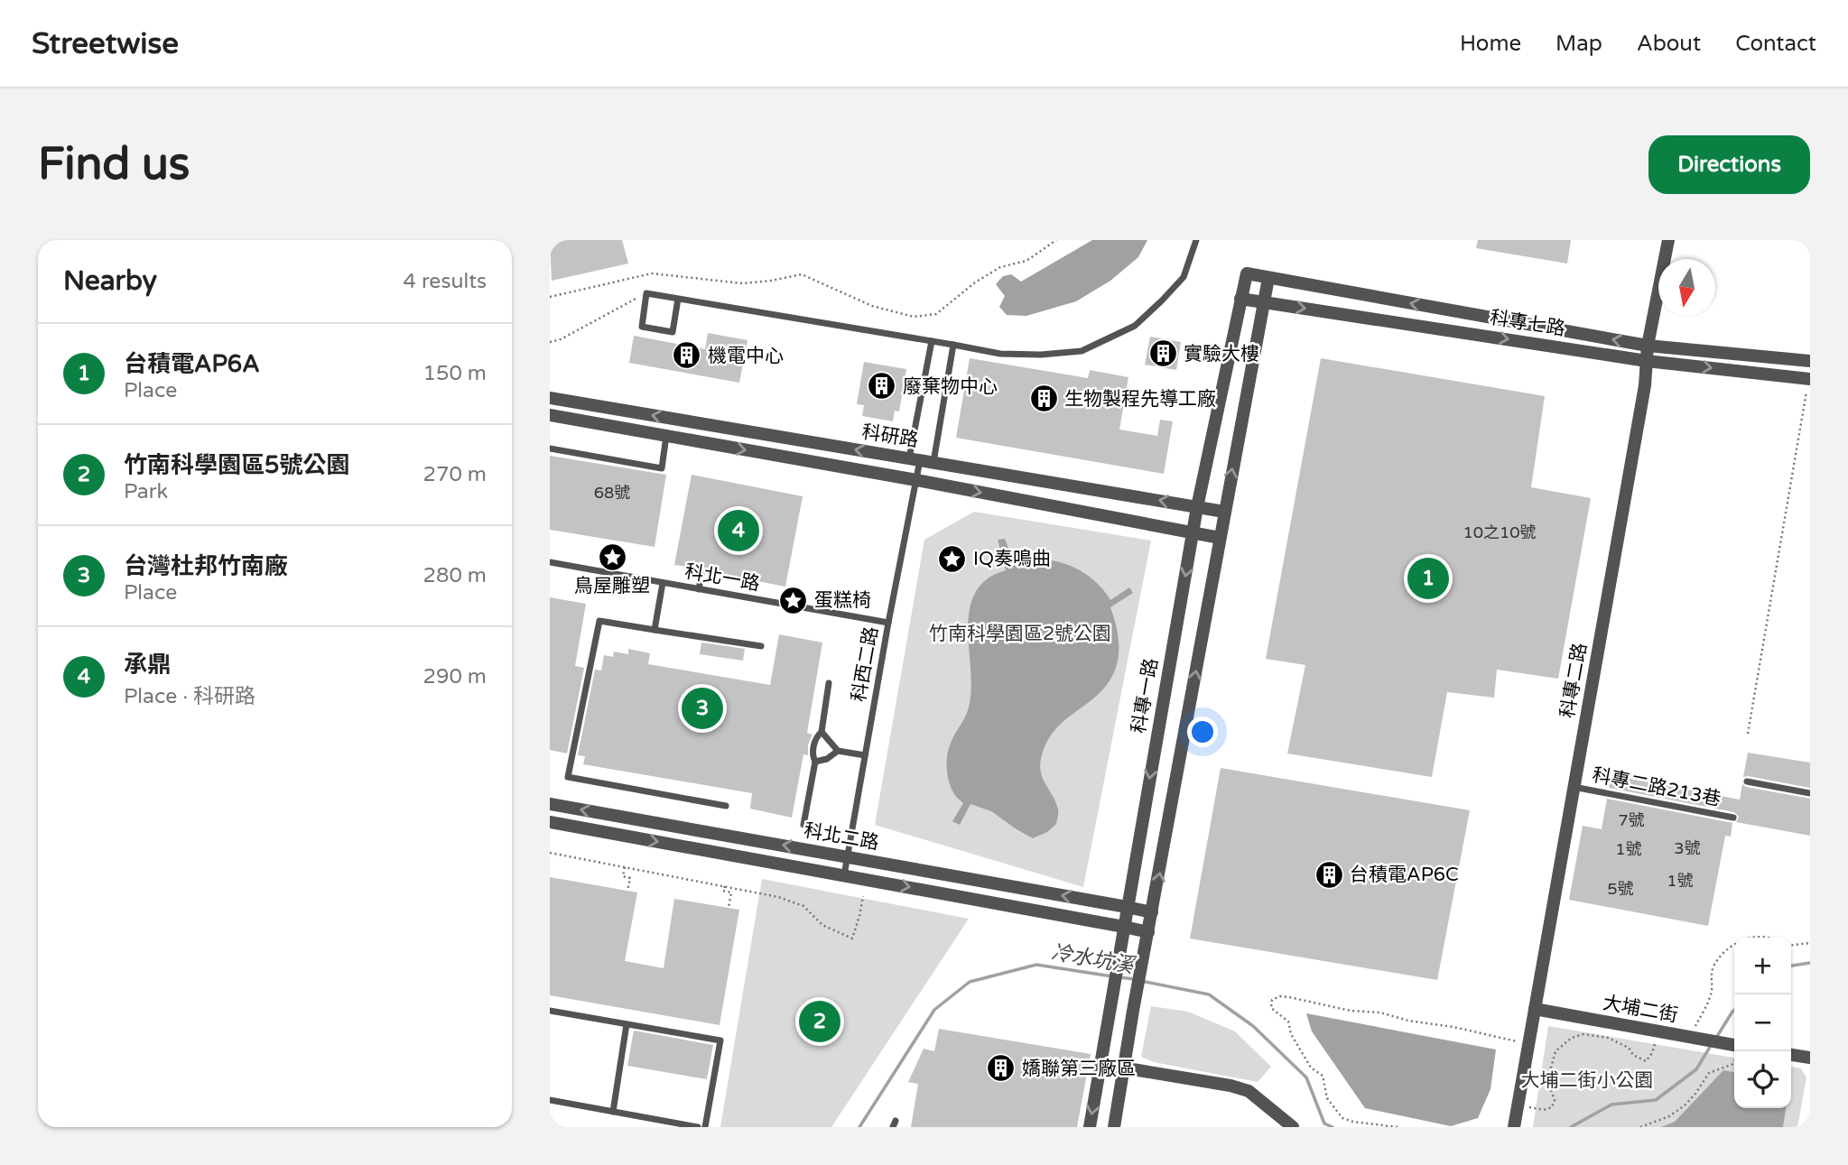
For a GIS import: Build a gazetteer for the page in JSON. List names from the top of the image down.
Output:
{
  "streets": {
    "street": [
      "科專七路",
      "科研路",
      "科專二路",
      "科專一路",
      "科北二路",
      "大埔二街"
    ],
    "lane": ["科北一路", "科西二路", "科專二路213巷"]
  },
  "crossings": [
    ["科專七路", "科專二路"],
    ["科專七路", "科專一路"],
    ["科研路", "科西二路"],
    ["科研路", "科專一路"],
    ["科北一路", "科西二路"],
    ["科西二路", "科北二路"],
    ["科專二路", "科專二路213巷"],
    ["科專二路", "大埔二街"],
    ["科專一路", "科北二路"]
  ],
  "water": ["冷水坑溪"],
  "parks": ["竹南科學園區2號公園", "大埔二街小公園"],
  "places": {
    "building": [
      "實驗大樓",
      "機電中心",
      "廢棄物中心",
      "生物製程先導工廠",
      "台積電AP6C",
      "嬌聯第三廠區"
    ],
    "place": ["鳥屋雕塑", "IQ奏鳴曲", "蛋糕椅"]
  },
  "house_numbers": [
    "68號",
    "10之10號",
    "7號",
    "3號",
    "1號",
    "1號",
    "5號"
  ],
  "north": "bottom",
  "page": {
    "header": "Streetwise",
    "nav": [
      "Home",
      "Map",
      "About",
      "Contact"
    ],
    "buttons": "Directions",
    "title": "Find us",
    "heading": ["Nearby", "4 results"],
    "list": [
      {
        "mark": "1",
        "name": "台積電AP6A",
        "note": "Place",
        "value": "150 m"
      },
      {
        "mark": "2",
        "name": "竹南科學園區5號公園",
        "note": "Park",
        "value": "270 m"
      },
      {
        "mark": "3",
        "name": "台灣杜邦竹南廠",
        "note": "Place",
        "value": "280 m"
      },
      {
        "mark": "4",
        "name": "承鼎",
        "note": "Place · 科研路",
        "value": "290 m"
      }
    ],
    "pins": [
      "4",
      "1",
      "3",
      "2"
    ],
    "map_buttons": ["+", "−"]
  }
}
